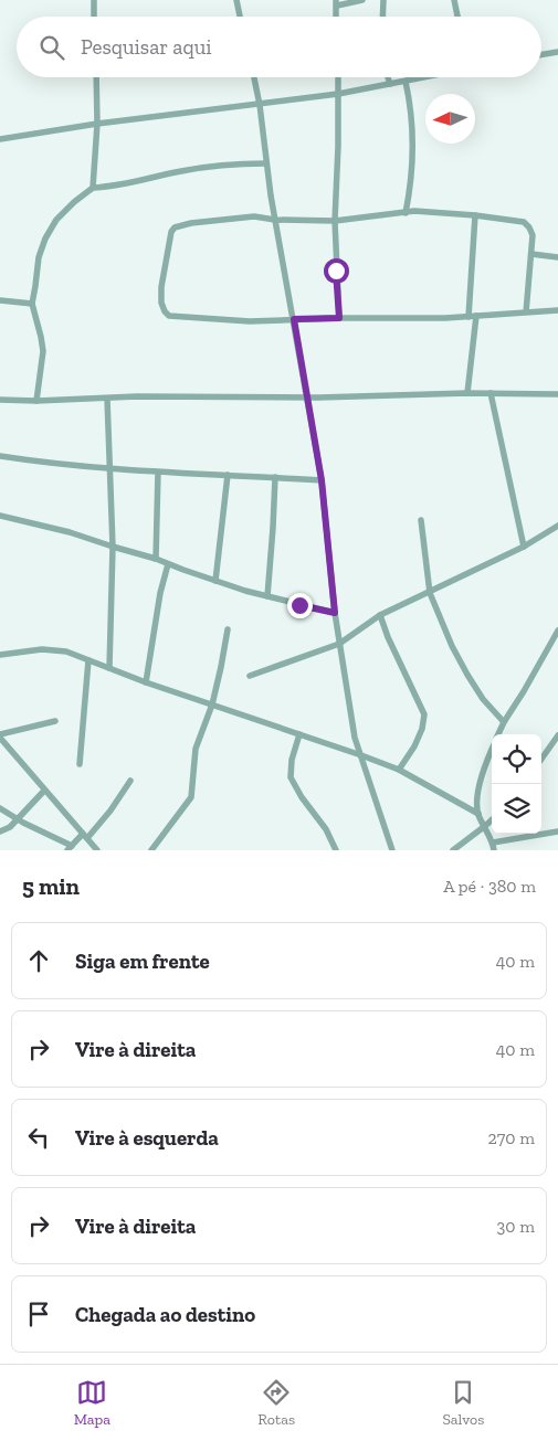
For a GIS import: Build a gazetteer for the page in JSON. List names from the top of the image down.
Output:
{
  "north": "left",
  "page": {
    "search": "Pesquisar aqui",
    "heading": ["5 min", "A pé · 380 m"],
    "list": [
      ["Siga em frente", "40 m"],
      ["Vire à direita", "40 m"],
      ["Vire à esquerda", "270 m"],
      ["Vire à direita", "30 m"],
      "Chegada ao destino"
    ],
    "nav": ["Mapa", "Rotas", "Salvos"]
  }
}
